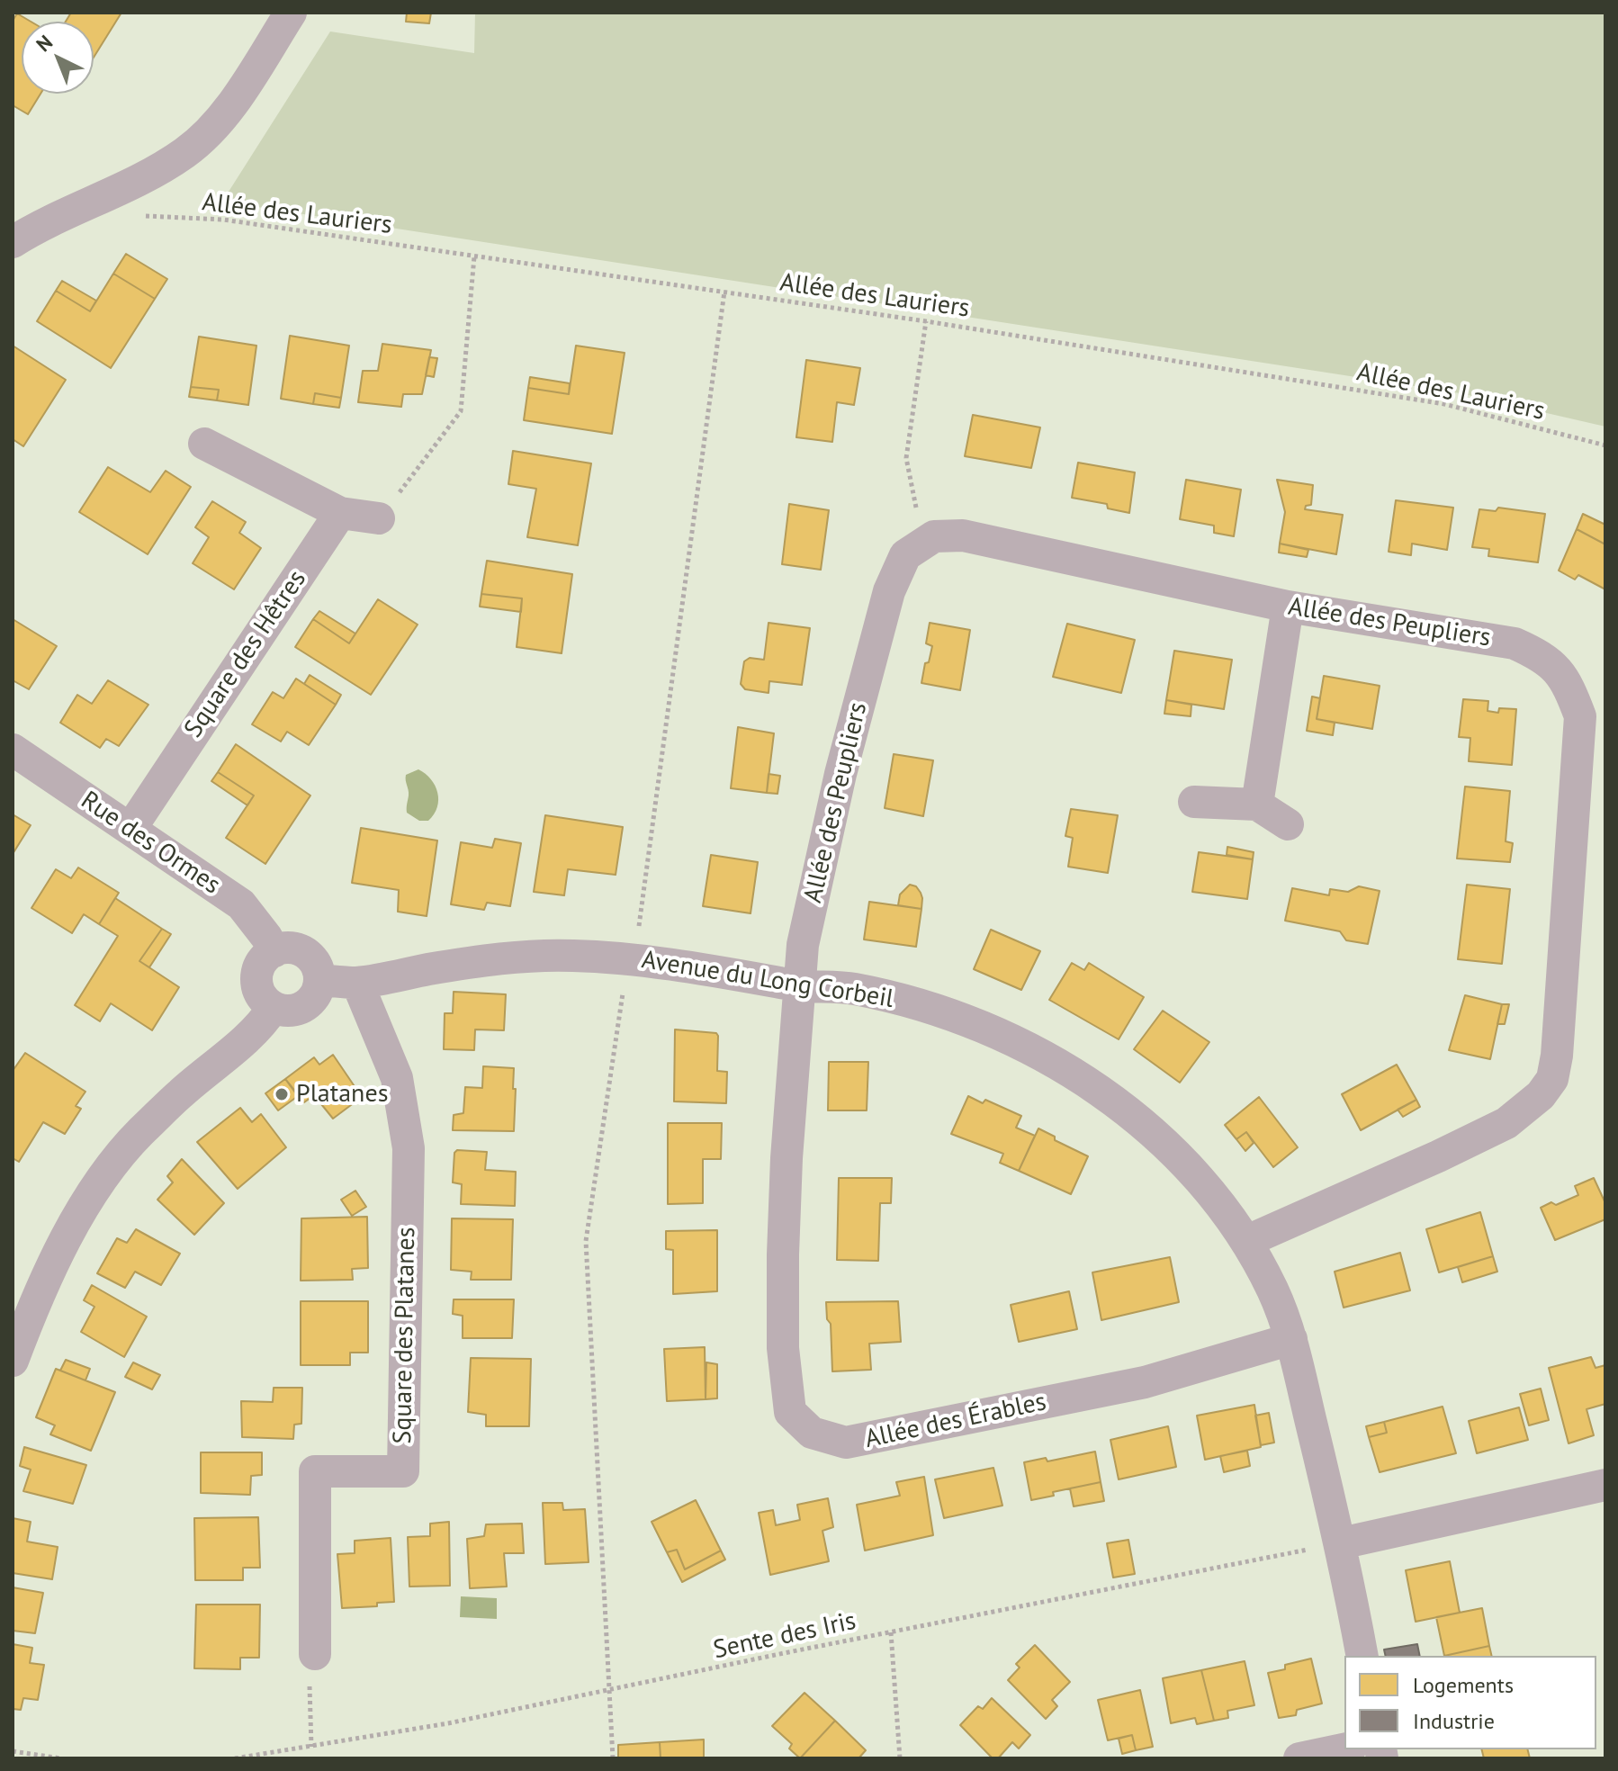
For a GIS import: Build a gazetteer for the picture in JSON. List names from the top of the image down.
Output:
{
  "streets": {
    "street": [
      "Allée des Peupliers",
      "Square des Hêtres",
      "Rue des Ormes",
      "Avenue du Long Corbeil",
      "Square des Platanes",
      "Allée des Érables"
    ],
    "path": ["Allée des Lauriers", "Sente des Iris"]
  },
  "crossings": [
    ["Allée des Peupliers", "Avenue du Long Corbeil"],
    ["Allée des Peupliers", "Allée des Érables"],
    ["Square des Hêtres", "Rue des Ormes"],
    ["Rue des Ormes", "Avenue du Long Corbeil"],
    ["Avenue du Long Corbeil", "Square des Platanes"],
    ["Avenue du Long Corbeil", "Allée des Érables"],
    ["Avenue du Long Corbeil", "Sente des Iris"]
  ],
  "places": ["Platanes"],
  "legend": ["Logements", "Industrie"],
  "north": "top left"
}
